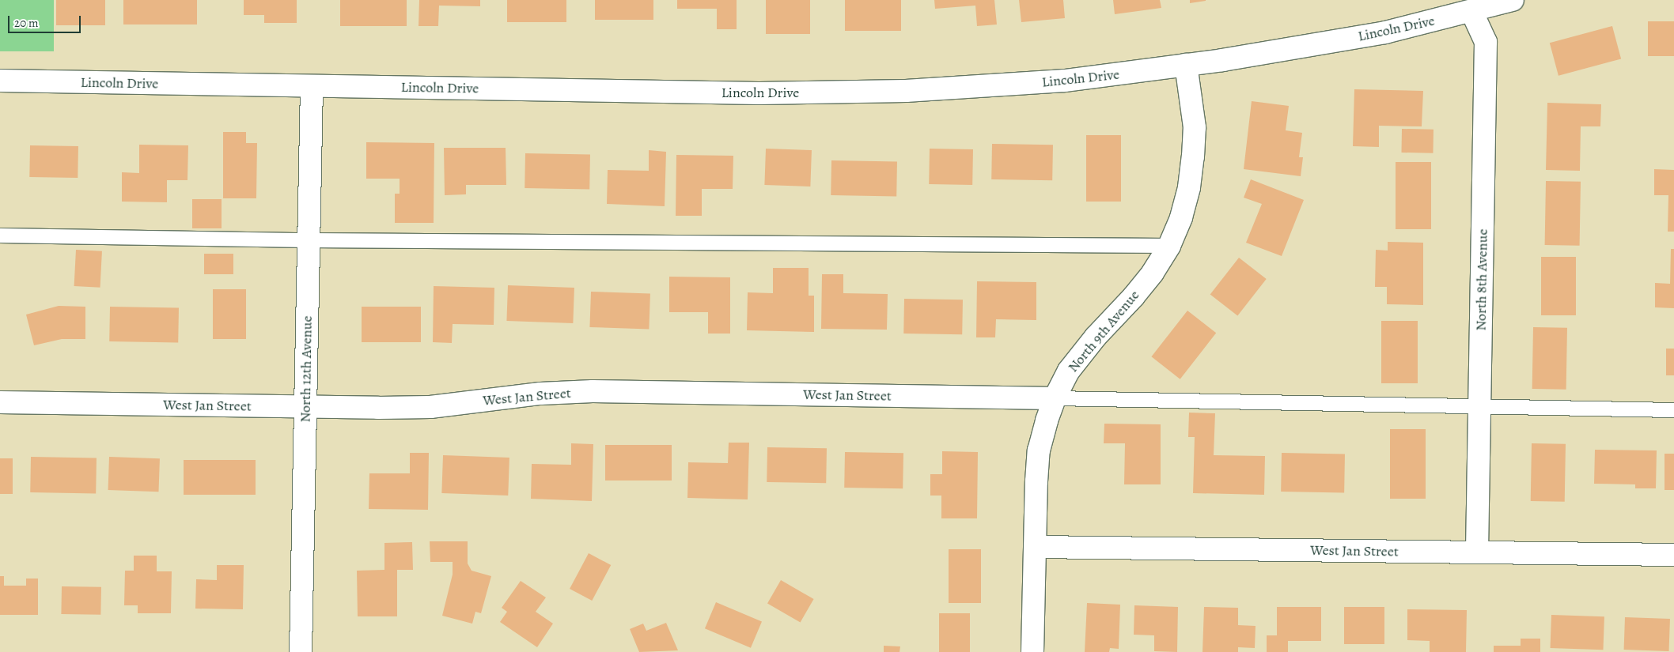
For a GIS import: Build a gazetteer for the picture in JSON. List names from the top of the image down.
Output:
{
  "streets": {
    "street": [
      "Lincoln Drive",
      "North 8th Avenue",
      "North 9th Avenue",
      "North 12th Avenue",
      "West Jan Street"
    ]
  },
  "crossings": [
    ["Lincoln Drive", "North 8th Avenue"],
    ["Lincoln Drive", "North 9th Avenue"],
    ["Lincoln Drive", "North 12th Avenue"],
    ["North 8th Avenue", "West Jan Street"],
    ["North 9th Avenue", "West Jan Street"],
    ["North 12th Avenue", "West Jan Street"]
  ],
  "scale_bar": "20 m"
}
